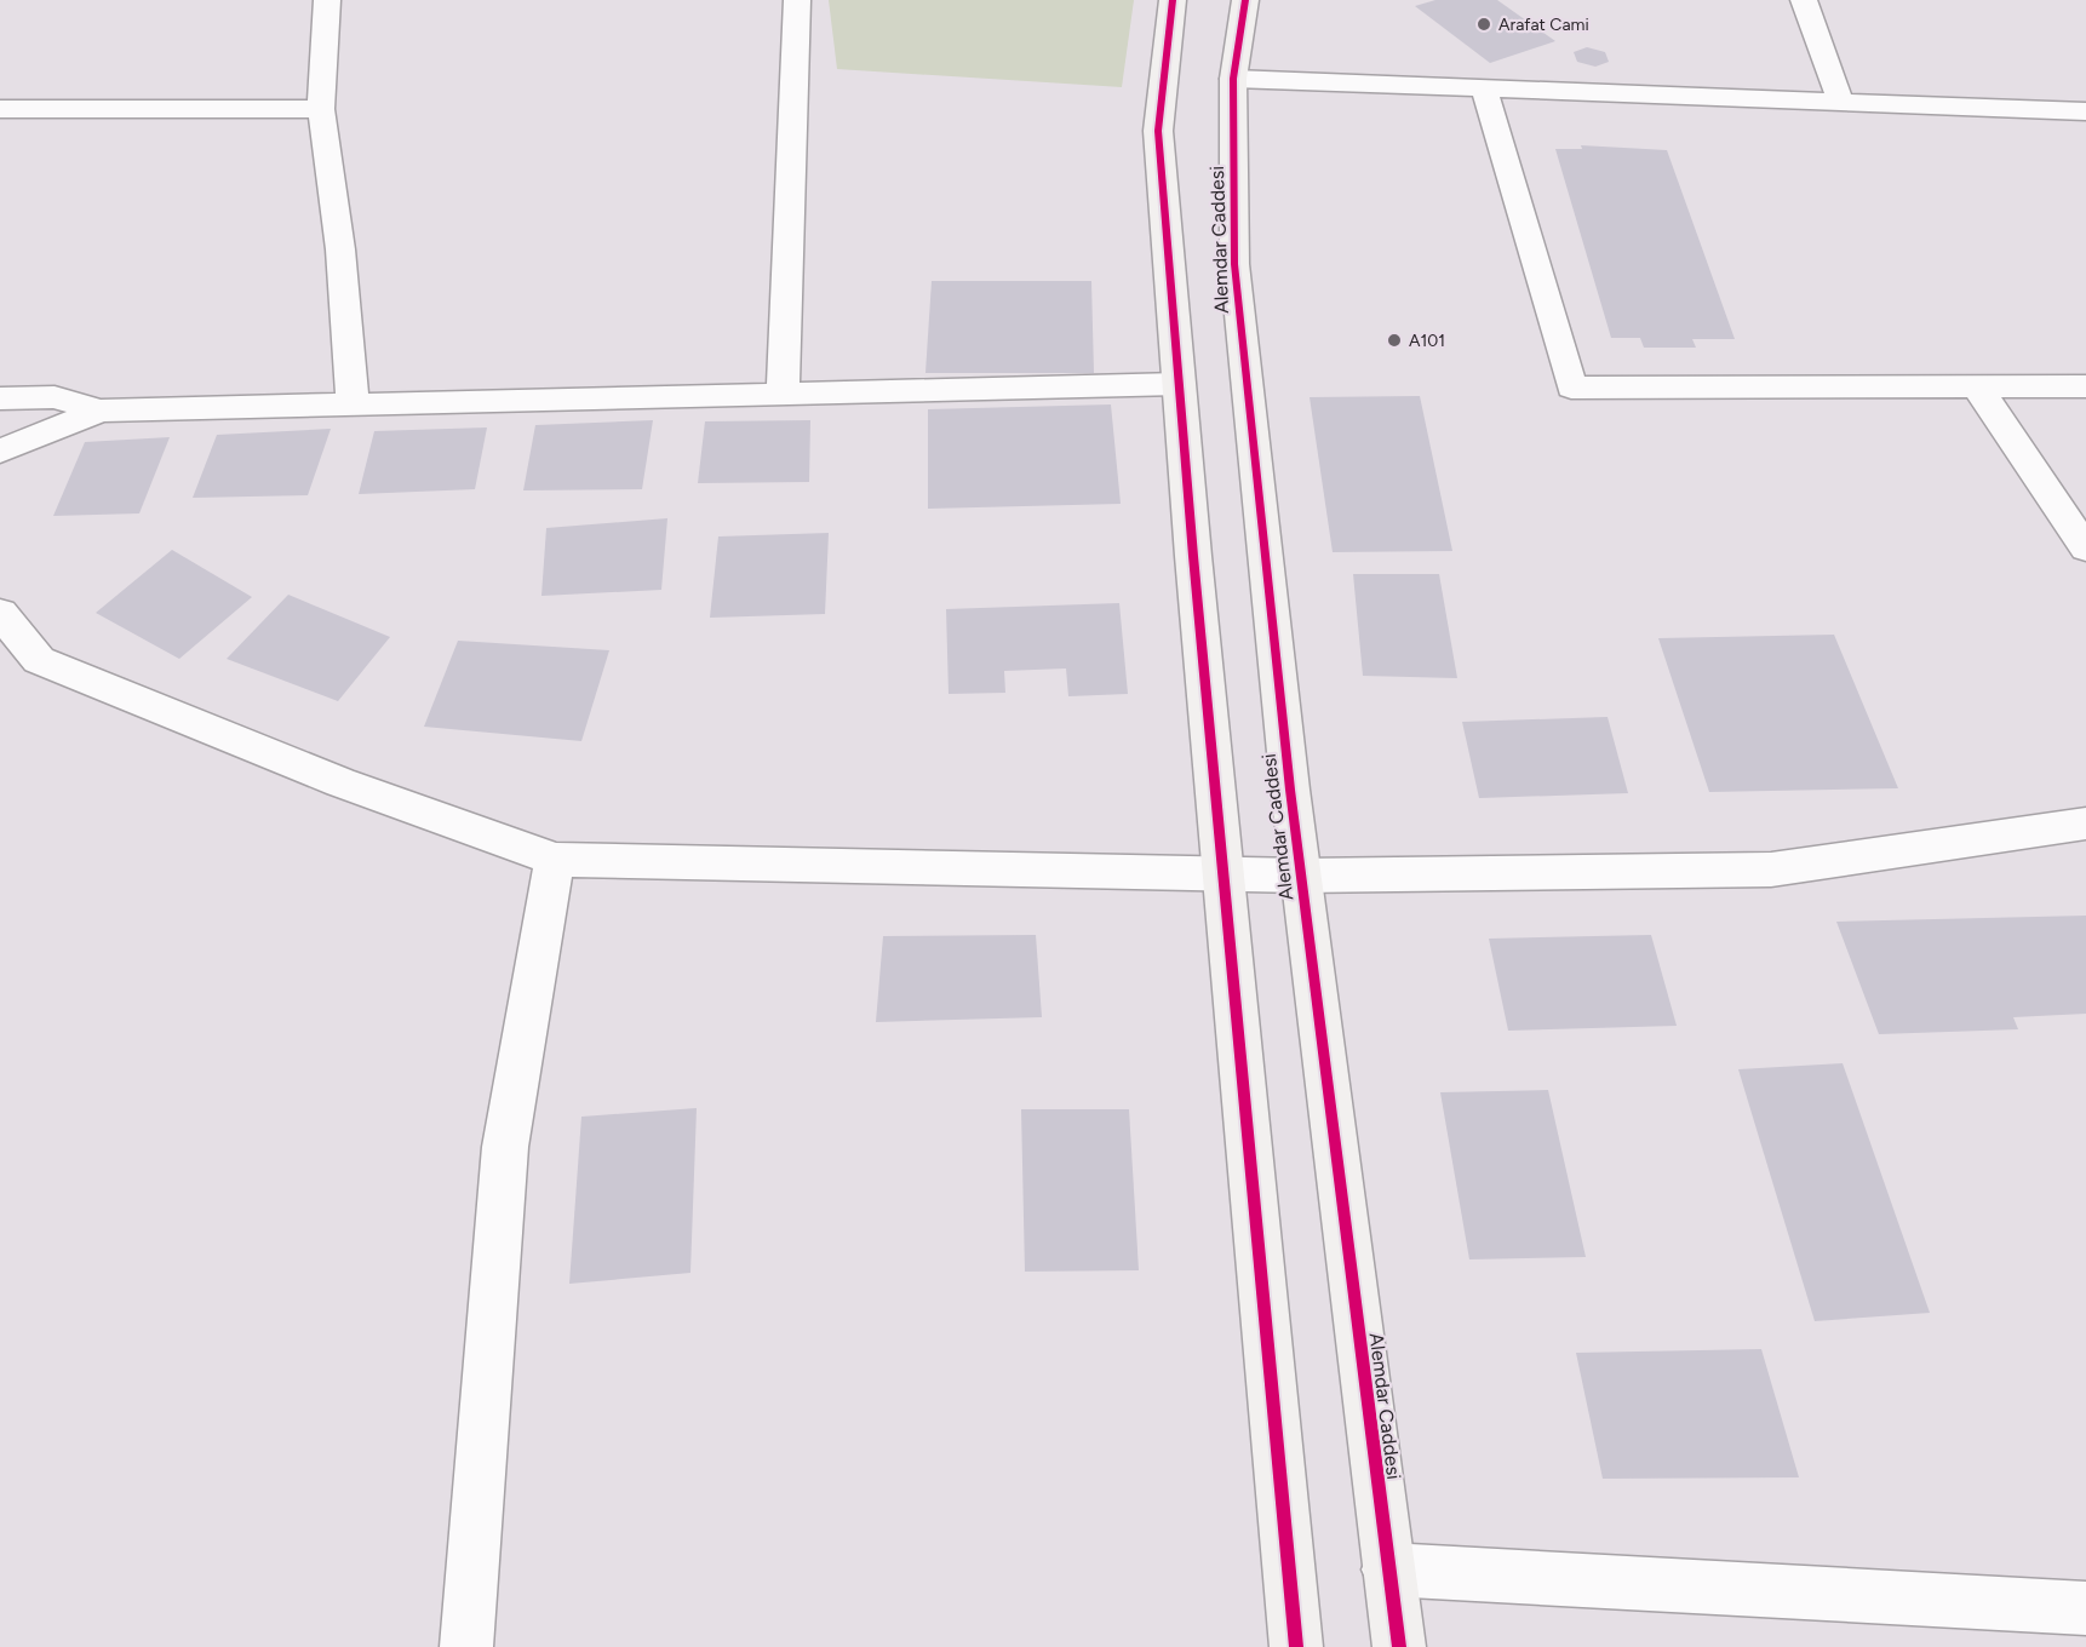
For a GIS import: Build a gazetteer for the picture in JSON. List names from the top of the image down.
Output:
{
  "streets": {
    "main road": ["Alemdar Caddesi"]
  },
  "places": ["Arafat Cami", "A101"]
}
